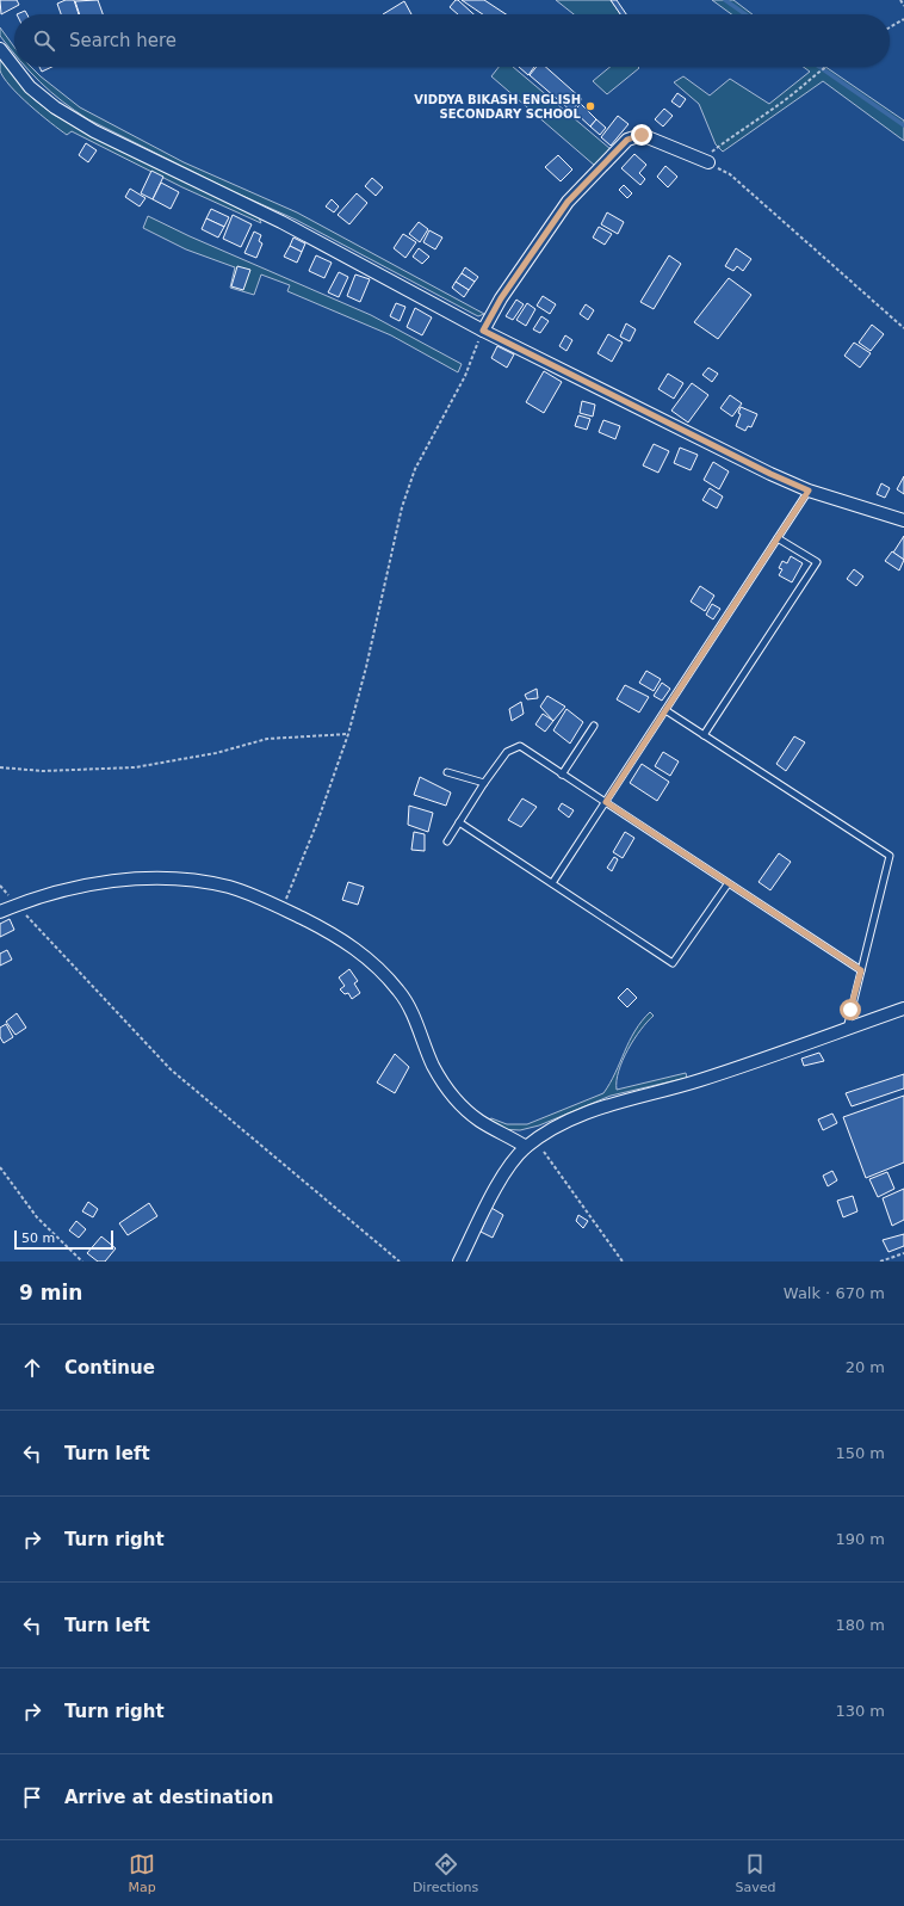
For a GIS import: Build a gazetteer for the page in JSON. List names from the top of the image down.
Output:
{
  "places": ["VIDDYA BIKASH ENGLISH SECONDARY SCHOOL"],
  "scale_bar": "50 m",
  "page": {
    "search": "Search here",
    "scale": "50 m",
    "heading": ["9 min", "Walk · 670 m"],
    "list": [
      ["Continue", "20 m"],
      ["Turn left", "150 m"],
      ["Turn right", "190 m"],
      ["Turn left", "180 m"],
      ["Turn right", "130 m"],
      "Arrive at destination"
    ],
    "nav": ["Map", "Directions", "Saved"]
  }
}
